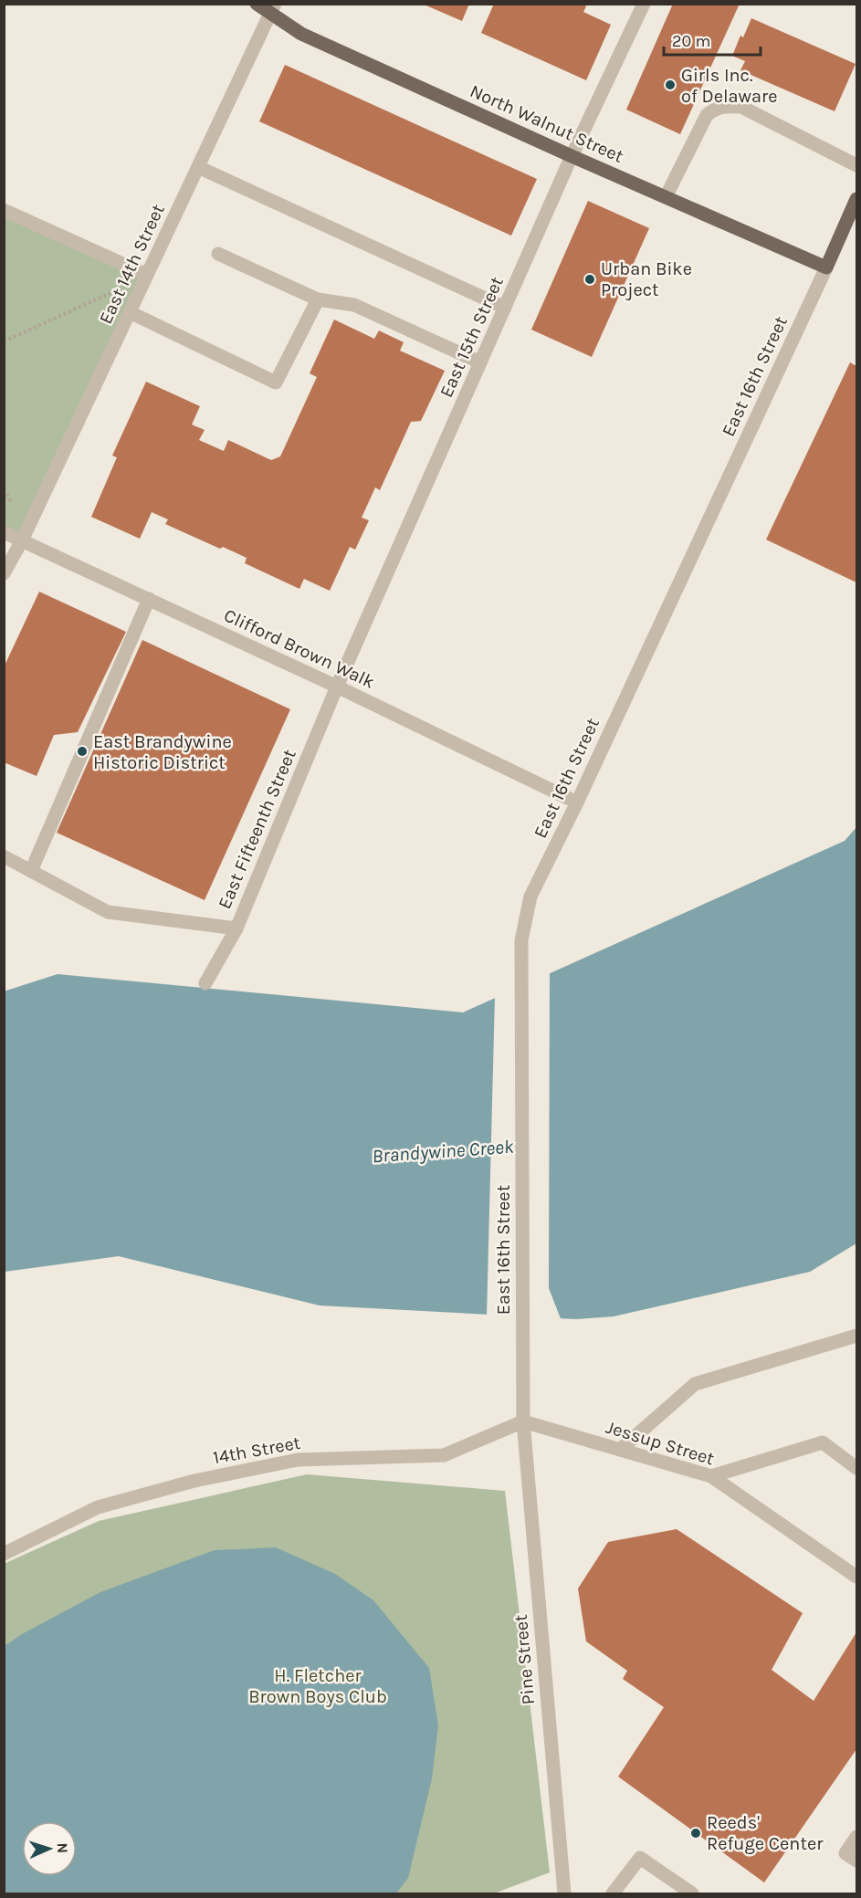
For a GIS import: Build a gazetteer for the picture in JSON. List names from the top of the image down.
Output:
{
  "streets": {
    "main road": ["North Walnut Street", "East 16th Street"],
    "street": [
      "East 14th Street",
      "East 15th Street",
      "Clifford Brown Walk",
      "East Fifteenth Street",
      "Jessup Street",
      "14th Street",
      "Pine Street"
    ]
  },
  "crossings": [
    ["North Walnut Street", "East 14th Street"],
    ["North Walnut Street", "East 15th Street"],
    ["North Walnut Street", "East 16th Street"],
    ["East 14th Street", "Clifford Brown Walk"],
    ["East 15th Street", "Clifford Brown Walk"],
    ["East 15th Street", "East Fifteenth Street"],
    ["East 16th Street", "Clifford Brown Walk"],
    ["East 16th Street", "Jessup Street"],
    ["East 16th Street", "14th Street"],
    ["East 16th Street", "Pine Street"],
    ["Clifford Brown Walk", "East Fifteenth Street"],
    ["Jessup Street", "14th Street"],
    ["Jessup Street", "Pine Street"],
    ["14th Street", "Pine Street"]
  ],
  "water": ["Brandywine Creek"],
  "parks": ["H. Fletcher Brown Boys Club"],
  "places": [
    "Girls Inc. of Delaware",
    "Urban Bike Project",
    "East Brandywine Historic District",
    "Reeds' Refuge Center"
  ],
  "scale_bar": "20 m",
  "north": "right"
}
